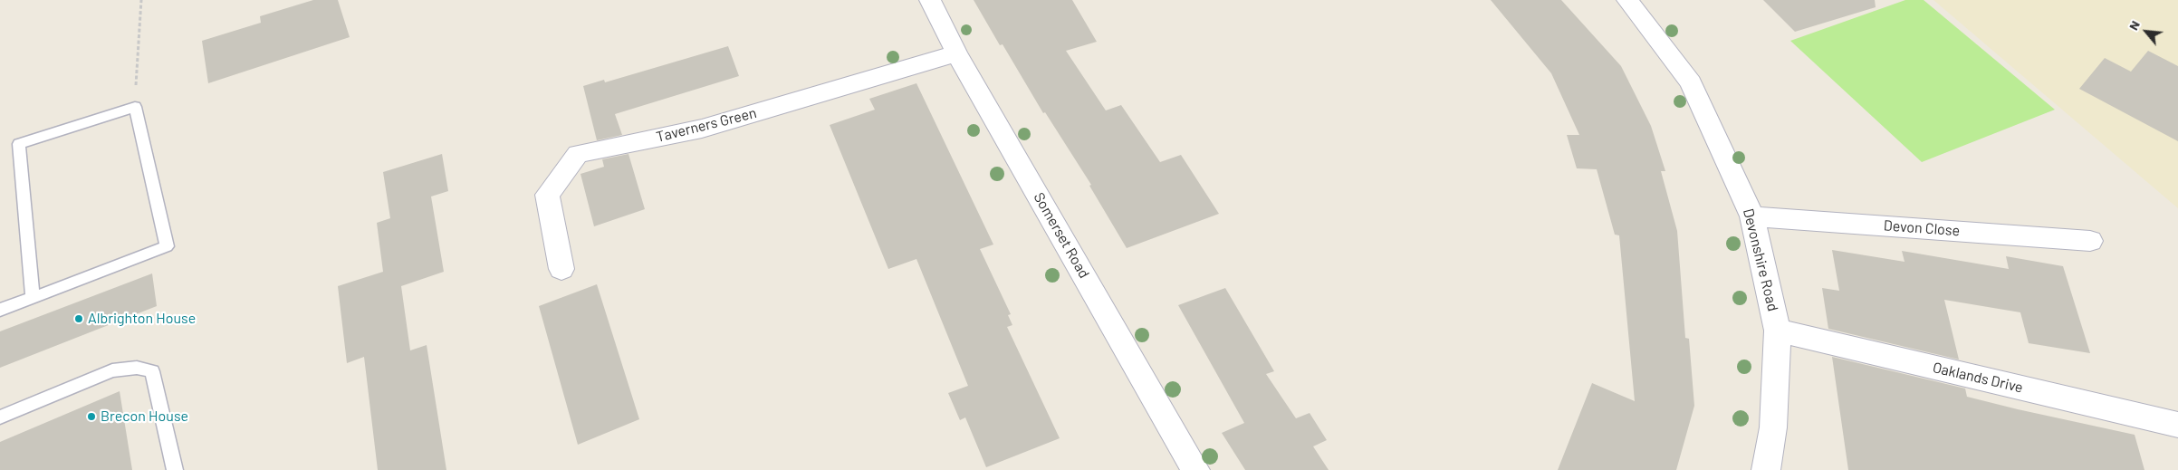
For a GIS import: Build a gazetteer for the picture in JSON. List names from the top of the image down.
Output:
{
  "streets": {
    "street": [
      "Taverners Green",
      "Devon Close",
      "Somerset Road",
      "Devonshire Road",
      "Oaklands Drive"
    ]
  },
  "crossings": [
    ["Taverners Green", "Somerset Road"],
    ["Devon Close", "Devonshire Road"],
    ["Devonshire Road", "Oaklands Drive"]
  ],
  "places": ["Albrighton House", "Brecon House"],
  "north": "top left"
}
